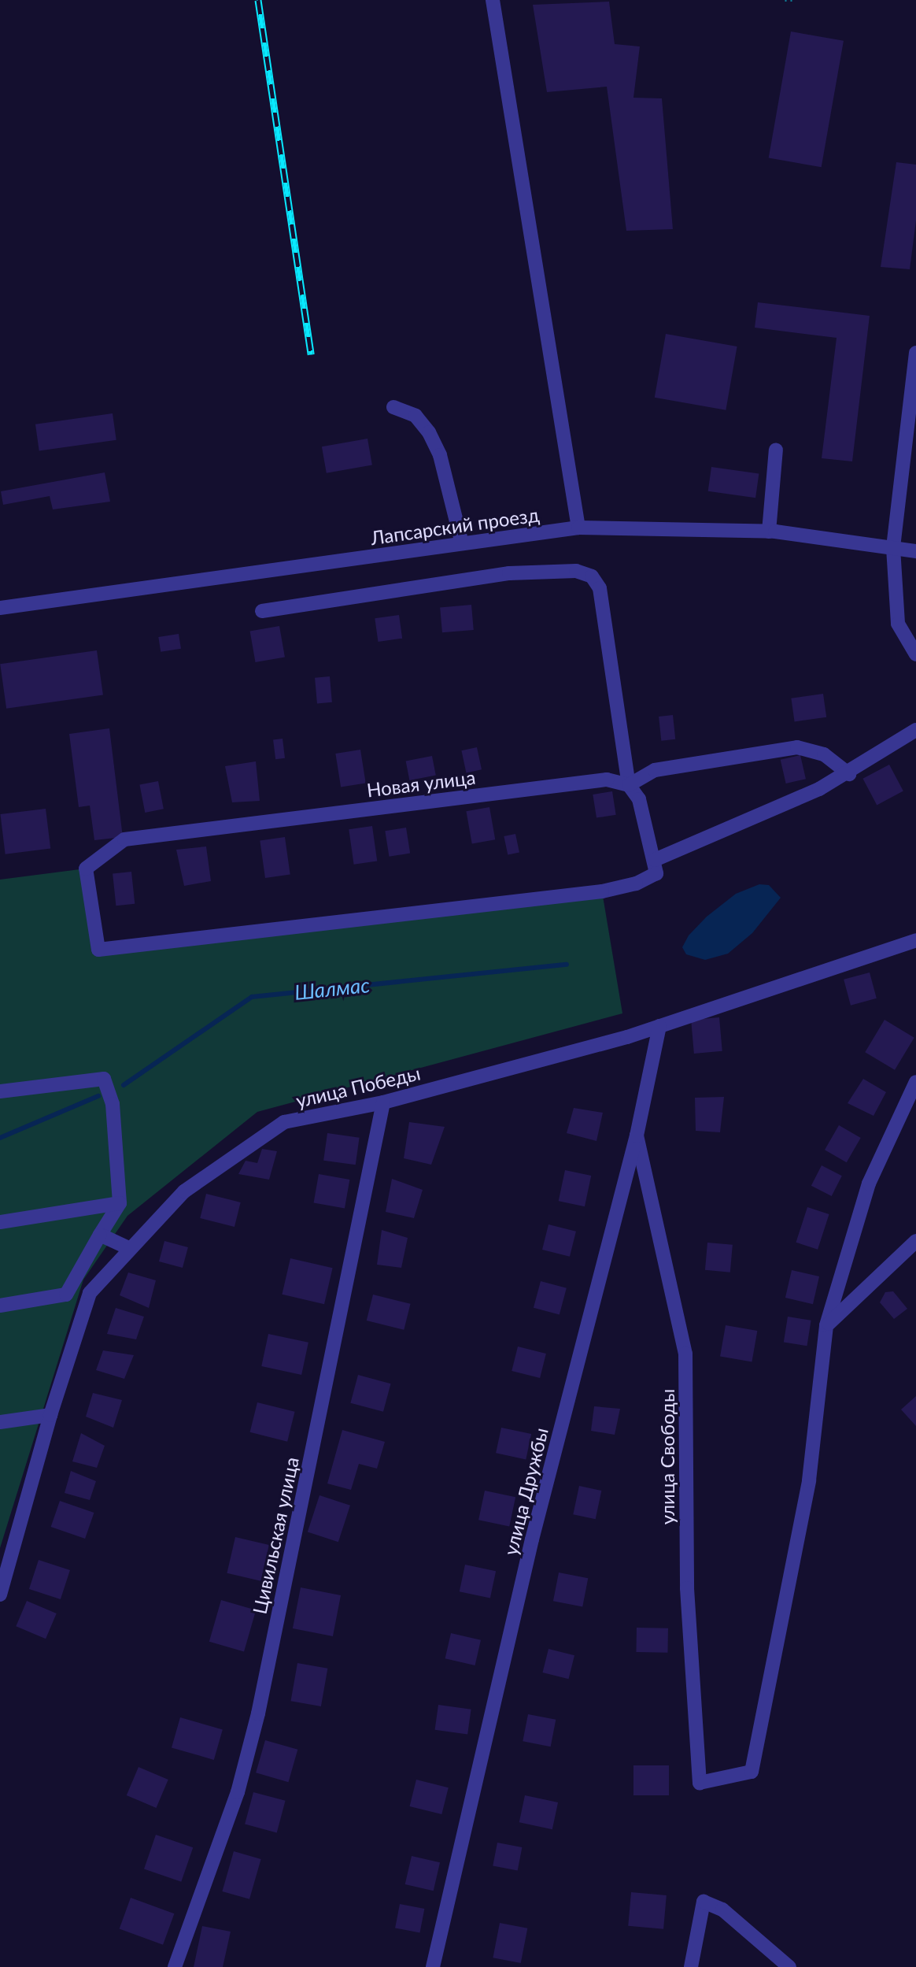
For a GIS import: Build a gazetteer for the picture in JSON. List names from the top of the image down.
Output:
{
  "streets": {
    "street": [
      "Лапсарский проезд",
      "Новая улица",
      "улица Победы",
      "улица Свободы",
      "улица Дружбы",
      "Цивильская улица"
    ]
  },
  "crossings": [
    ["улица Победы", "улица Дружбы"],
    ["улица Победы", "Цивильская улица"],
    ["улица Свободы", "улица Дружбы"]
  ],
  "water": ["Шалмас"]
}
